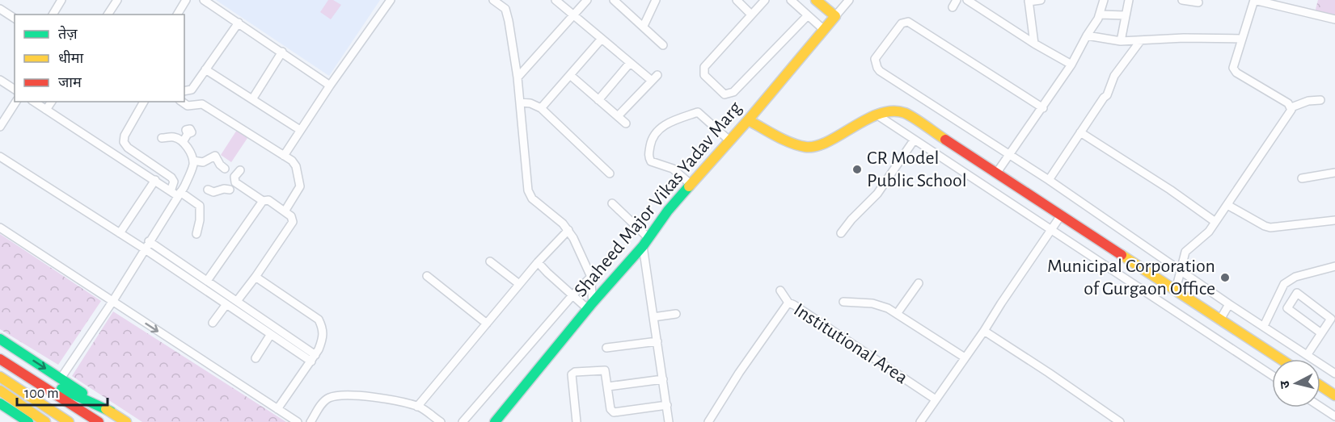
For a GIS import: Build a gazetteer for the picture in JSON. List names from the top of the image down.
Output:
{
  "streets": {
    "main road": ["Shaheed Major Vikas Yadav Marg"],
    "street": ["Institutional Area"]
  },
  "places": ["CR Model Public School", "Municipal Corporation of Gurgaon Office"],
  "legend": ["तेज़", "धीमा", "जाम"],
  "scale_bar": "100 m",
  "north": "left"
}
